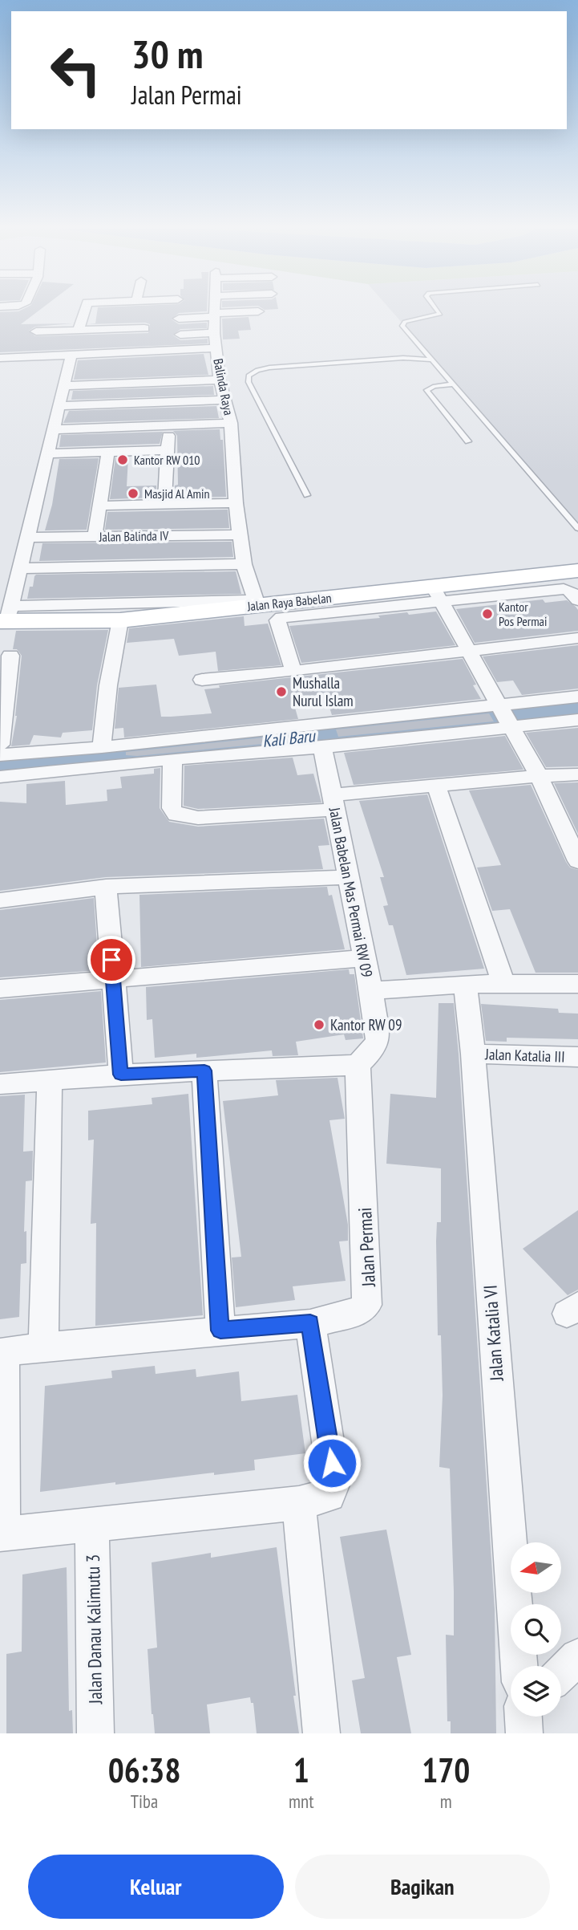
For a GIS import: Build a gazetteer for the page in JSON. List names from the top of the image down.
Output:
{
  "streets": {
    "main road": ["Jalan Raya Babelan"],
    "street": [
      "Balinda Raya",
      "Jalan Balinda IV",
      "Jalan Babelan Mas Permai RW 09",
      "Jalan Katalia III",
      "Jalan Permai",
      "Jalan Katalia VI",
      "Jalan Danau Kalimutu 3"
    ]
  },
  "crossings": [
    ["Balinda Raya", "Jalan Balinda IV"],
    ["Balinda Raya", "Jalan Raya Babelan"],
    ["Jalan Babelan Mas Permai RW 09", "Jalan Katalia VI"],
    ["Jalan Katalia III", "Jalan Katalia VI"]
  ],
  "water": ["Kali Baru"],
  "places": [
    "Kantor RW 010",
    "Masjid Al Amin",
    "Kantor Pos Permai",
    "Mushalla Nurul Islam",
    "Kantor RW 09"
  ],
  "north": "left",
  "page": {
    "turn": ["30 m", "Jalan Permai"],
    "eta": [
      "06:38",
      "Tiba",
      "1",
      "mnt",
      "170",
      "m"
    ],
    "buttons": ["Keluar", "Bagikan"]
  }
}
